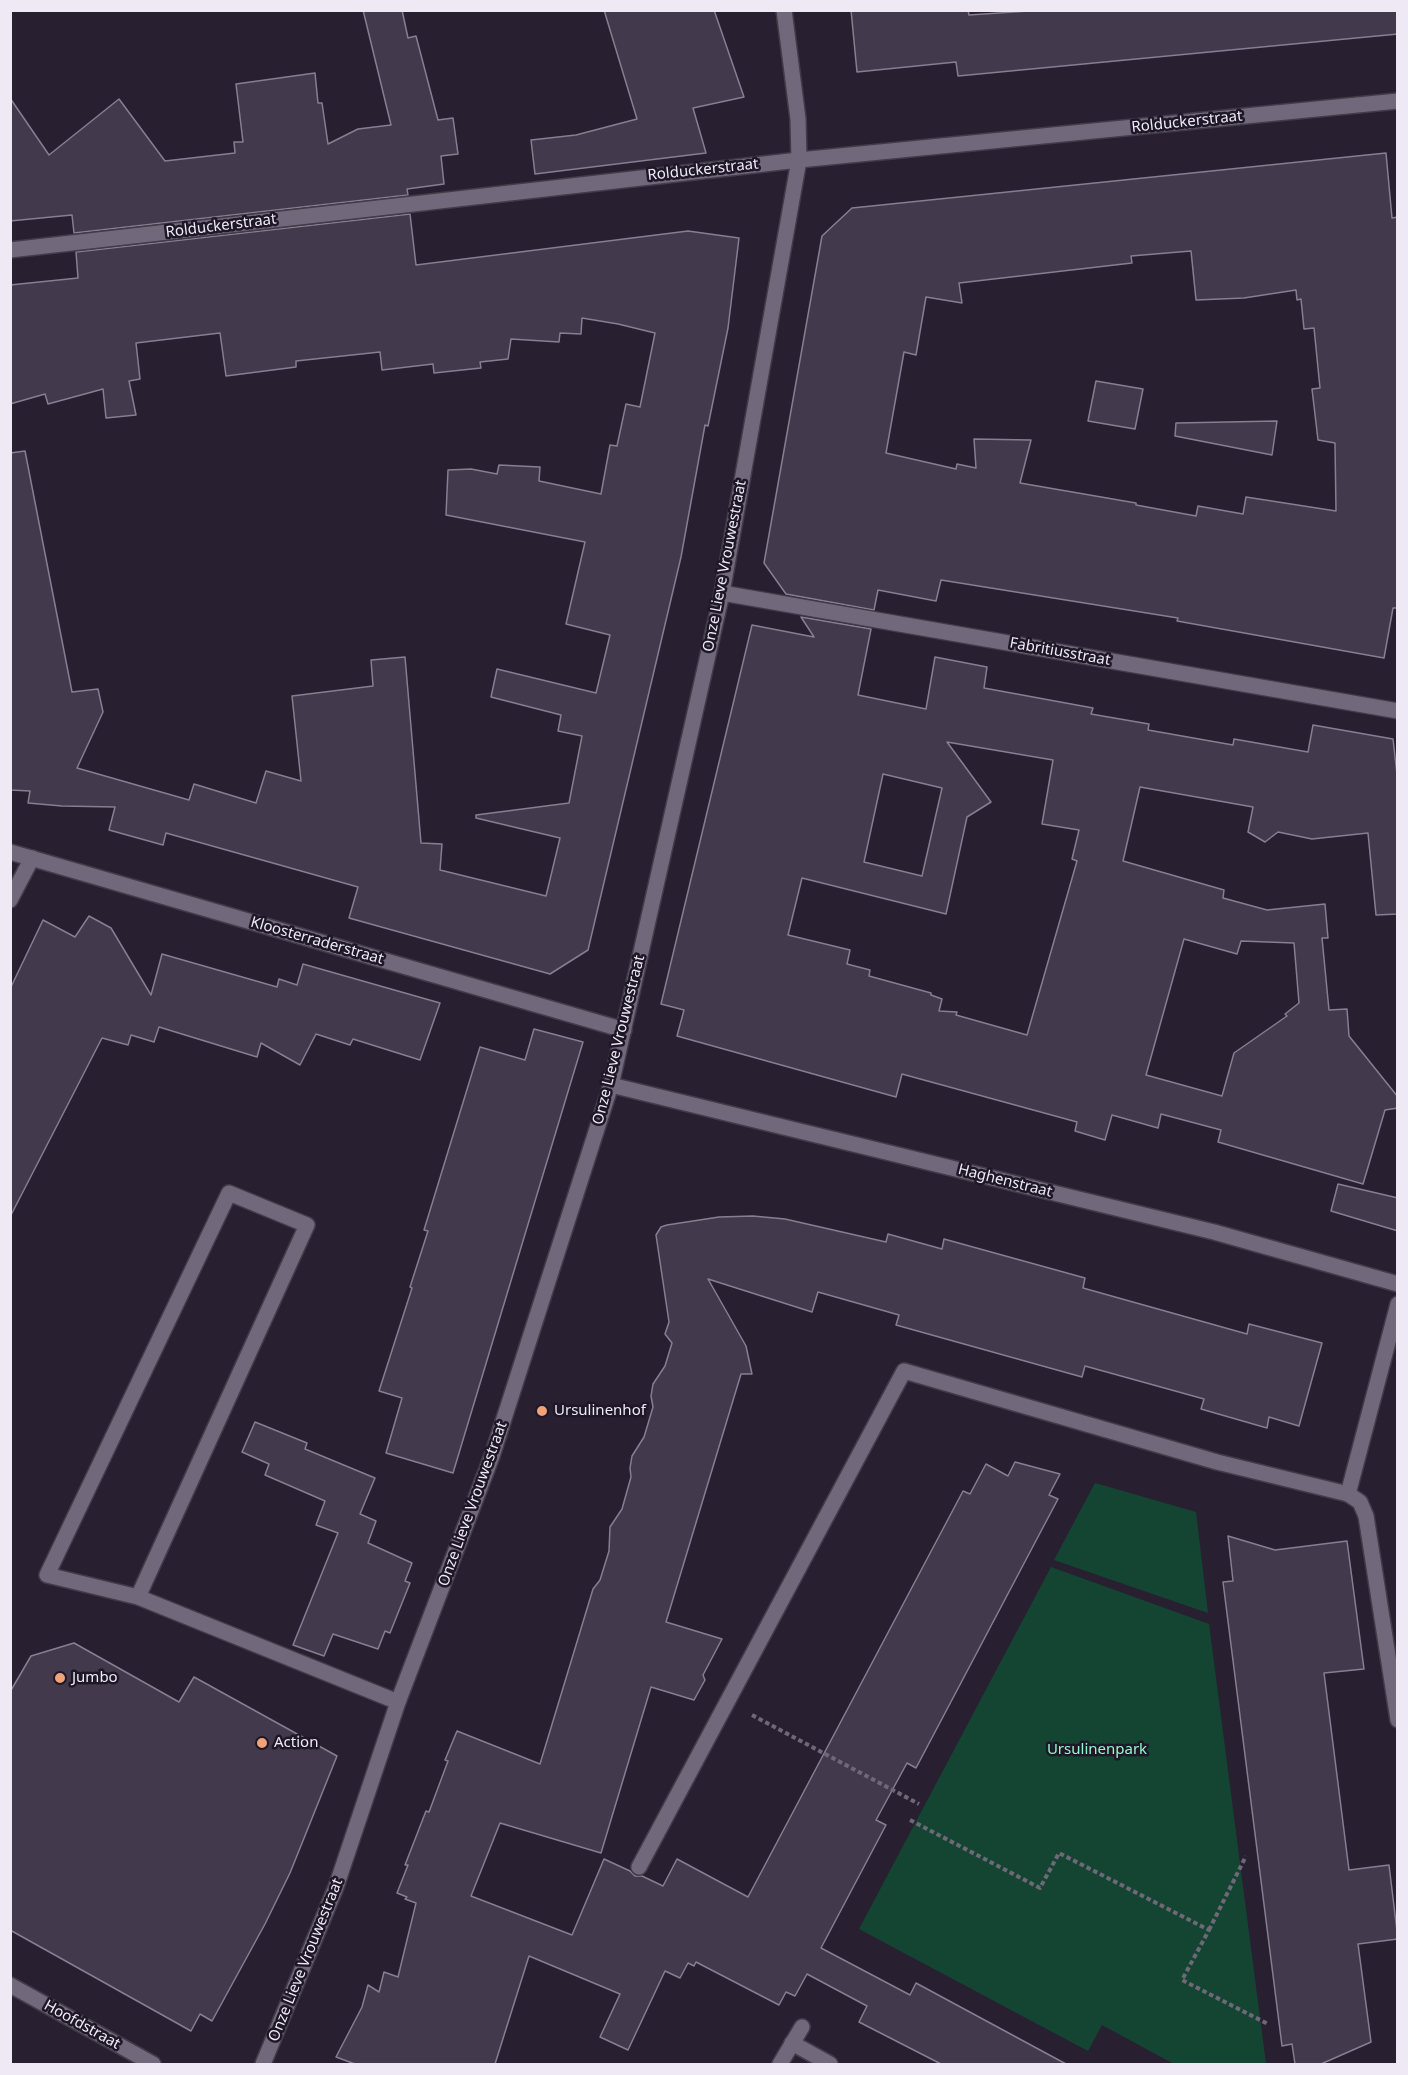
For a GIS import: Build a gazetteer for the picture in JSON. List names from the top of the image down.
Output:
{
  "streets": {
    "street": [
      "Rolduckerstraat",
      "Onze Lieve Vrouwestraat",
      "Fabritiusstraat",
      "Kloosterraderstraat",
      "Haghenstraat",
      "Hoofdstraat"
    ]
  },
  "crossings": [
    ["Rolduckerstraat", "Onze Lieve Vrouwestraat"],
    ["Onze Lieve Vrouwestraat", "Fabritiusstraat"],
    ["Onze Lieve Vrouwestraat", "Kloosterraderstraat"],
    ["Onze Lieve Vrouwestraat", "Haghenstraat"]
  ],
  "parks": ["Ursulinenpark"],
  "places": ["Ursulinenhof", "Jumbo", "Action"]
}
